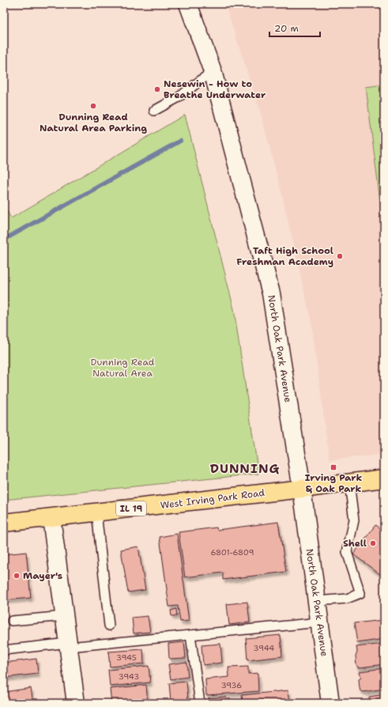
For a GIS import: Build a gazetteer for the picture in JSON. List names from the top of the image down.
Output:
{
  "streets": {
    "main road": ["West Irving Park Road", "IL 19"],
    "street": ["North Oak Park Avenue"]
  },
  "crossings": [
    ["North Oak Park Avenue", "West Irving Park Road"]
  ],
  "districts": ["DUNNING"],
  "parks": ["Dunning Read Natural Area"],
  "places": {
    "other": [
      "Nesewin - How to Breathe Underwater",
      "Dunning Read Natural Area Parking",
      "Taft High School Freshman Academy",
      "Shell",
      "Mayer's"
    ],
    "transit": ["Irving Park & Oak Park"]
  },
  "house_numbers": [
    "6801-6809",
    "3944",
    "3945",
    "3943",
    "3936"
  ],
  "scale_bar": "20 m"
}
